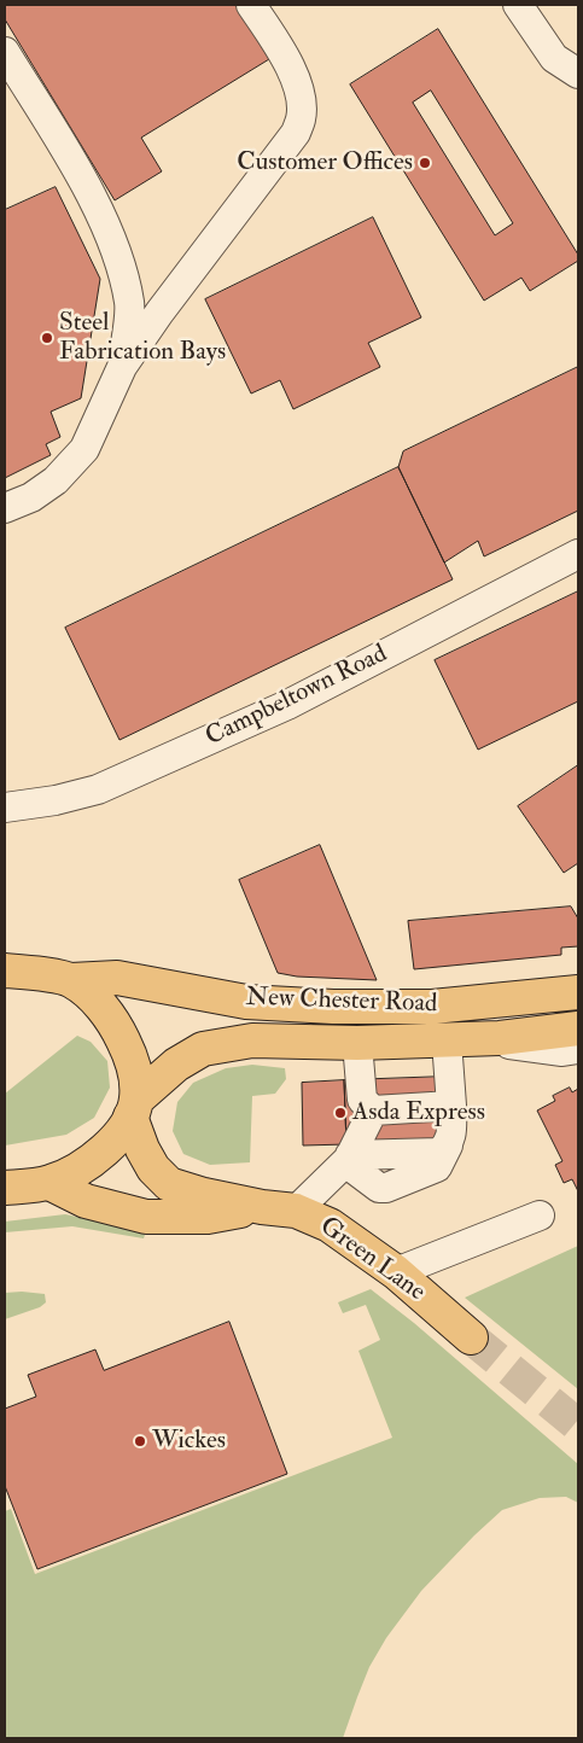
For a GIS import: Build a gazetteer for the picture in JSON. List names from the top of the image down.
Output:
{
  "streets": {
    "main road": ["New Chester Road", "Green Lane"],
    "street": ["Campbeltown Road"]
  },
  "crossings": [
    ["New Chester Road", "Green Lane"]
  ],
  "places": [
    "Customer Offices",
    "Steel Fabrication Bays",
    "Asda Express",
    "Wickes"
  ]
}
